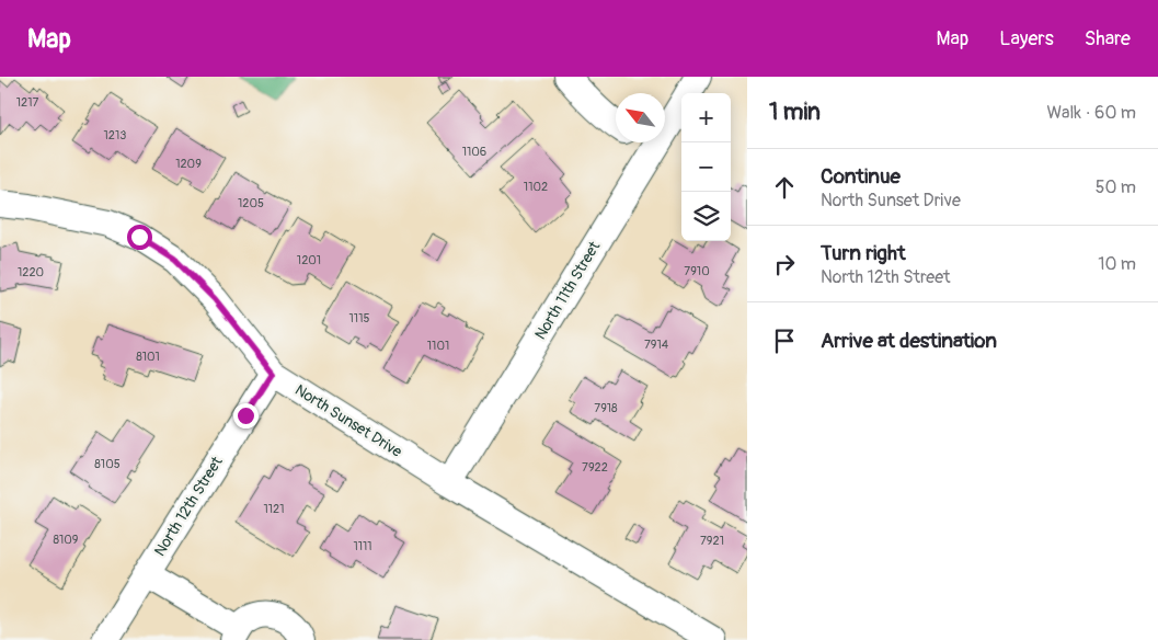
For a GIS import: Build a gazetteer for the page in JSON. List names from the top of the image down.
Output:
{
  "streets": {
    "street": ["North 11th Street", "North Sunset Drive", "North 12th Street"]
  },
  "crossings": [
    ["North 11th Street", "North Sunset Drive"],
    ["North Sunset Drive", "North 12th Street"]
  ],
  "house_numbers": [
    "1217",
    "1213",
    "1106",
    "1209",
    "1102",
    "1205",
    "1201",
    "7910",
    "1220",
    "1115",
    "7914",
    "1101",
    "8101",
    "7918",
    "8105",
    "7922",
    "1121",
    "8109",
    "7921",
    "1111"
  ],
  "north": "top left",
  "page": {
    "header": "Map",
    "nav": ["Map", "Layers", "Share"],
    "heading": ["1 min", "Walk · 60 m"],
    "map_buttons": ["+", "−"],
    "list": [
      ["Continue", "North Sunset Drive", "50 m"],
      ["Turn right", "North 12th Street", "10 m"],
      "Arrive at destination"
    ]
  }
}
